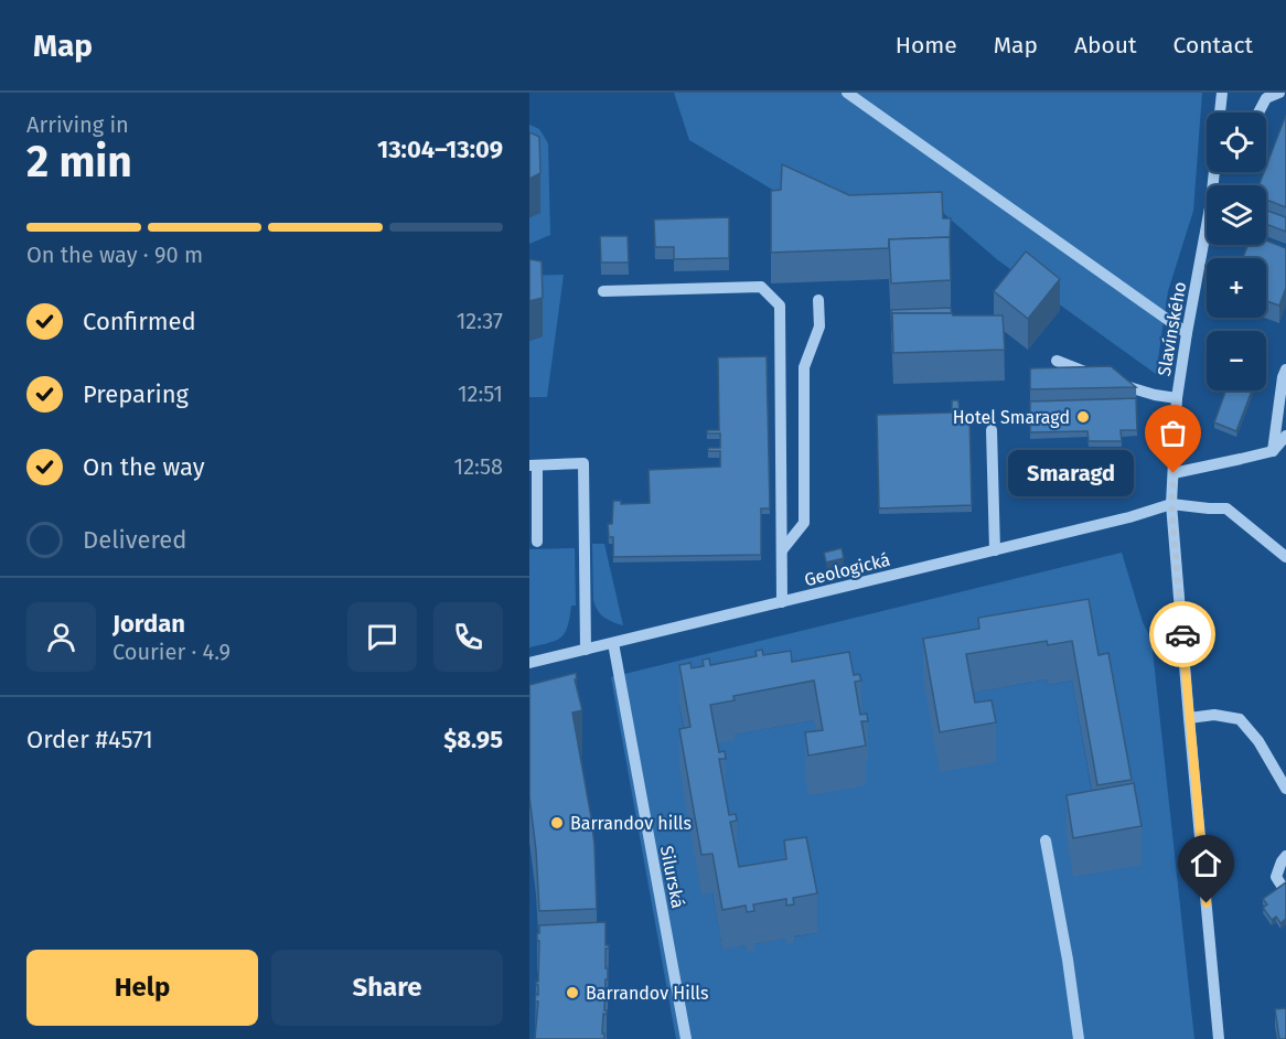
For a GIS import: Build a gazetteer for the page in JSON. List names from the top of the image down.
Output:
{
  "streets": {
    "street": ["Slavínského", "Geologická", "Silurská"]
  },
  "crossings": [
    ["Slavínského", "Geologická"],
    ["Geologická", "Silurská"]
  ],
  "places": [
    "Hotel Smaragd",
    "Smaragd",
    "Barrandov hills",
    "Barrandov Hills"
  ],
  "page": {
    "header": "Map",
    "nav": [
      "Home",
      "Map",
      "About",
      "Contact"
    ],
    "heading": ["2 min", "Arriving in", "13:04–13:09"],
    "panel": [
      "Jordan",
      "Courier · 4.9",
      "Order #4571",
      "$8.95"
    ],
    "map_buttons": ["+", "−"],
    "bar": "On the way · 90 m",
    "list": [
      ["Confirmed", "12:37"],
      ["Preparing", "12:51"],
      ["On the way", "12:58"],
      "Delivered"
    ],
    "bubble": "Smaragd",
    "buttons": ["Help", "Share"]
  }
}
